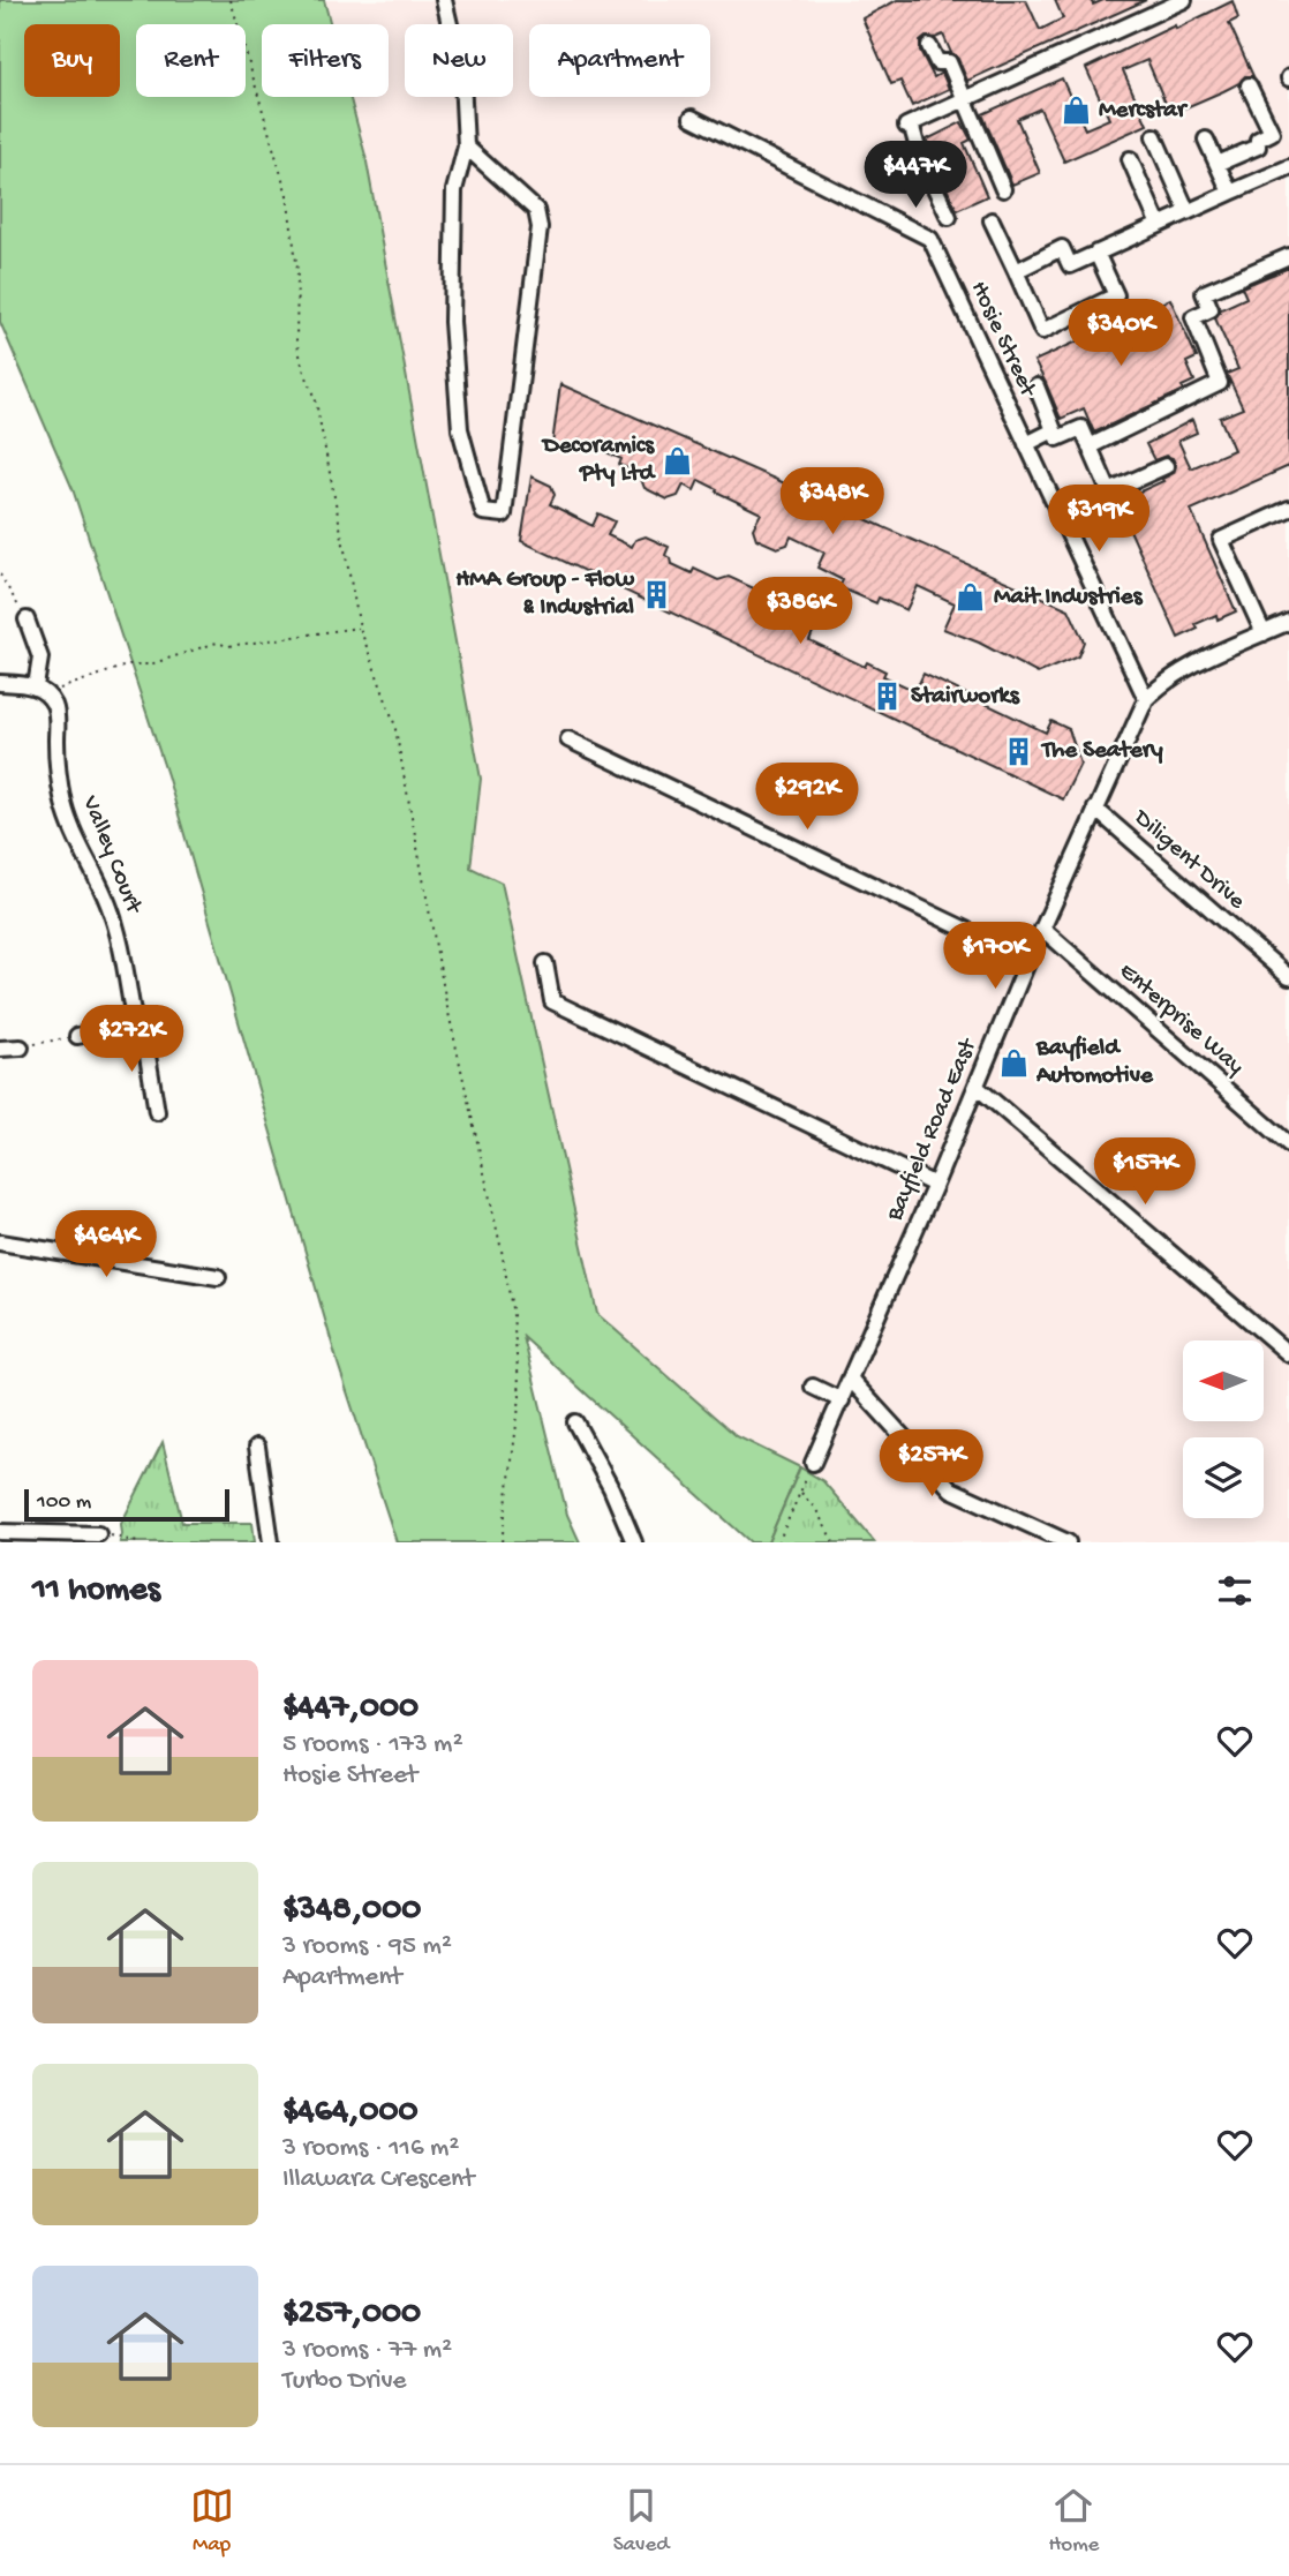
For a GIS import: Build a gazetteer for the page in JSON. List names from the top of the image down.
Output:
{
  "streets": {
    "street": [
      "Hosie Street",
      "Valley Court",
      "Diligent Drive",
      "Enterprise Way",
      "Bayfield Road East"
    ]
  },
  "crossings": [
    ["Hosie Street", "Bayfield Road East"],
    ["Diligent Drive", "Bayfield Road East"],
    ["Enterprise Way", "Bayfield Road East"]
  ],
  "places": {
    "shop": [
      "Mercstar",
      "Decoramics Pty Ltd",
      "Mait Industries",
      "Bayfield Automotive"
    ],
    "building": ["HMA Group - Flow & Industrial", "Stairworks", "The Seatery"]
  },
  "scale_bar": "100 m",
  "north": "left",
  "page": {
    "chip": [
      "Buy",
      "Rent",
      "Filters",
      "New",
      "Apartment"
    ],
    "price": [
      "$447K",
      "$340K",
      "$348K",
      "$319K",
      "$386K",
      "$292K",
      "$170K",
      "$272K",
      "$157K",
      "$464K",
      "$257K"
    ],
    "scale": "100 m",
    "heading": "11 homes",
    "list": [
      {
        "name": "$447,000",
        "note": "5 rooms · 173 m² · Hosie Street"
      },
      {
        "name": "$348,000",
        "note": "3 rooms · 95 m² · Apartment"
      },
      {
        "name": "$464,000",
        "note": "3 rooms · 116 m² · Illawara Crescent"
      },
      {
        "name": "$257,000",
        "note": "3 rooms · 77 m² · Turbo Drive"
      }
    ],
    "tabs": ["Map", "Saved", "Home"]
  }
}
